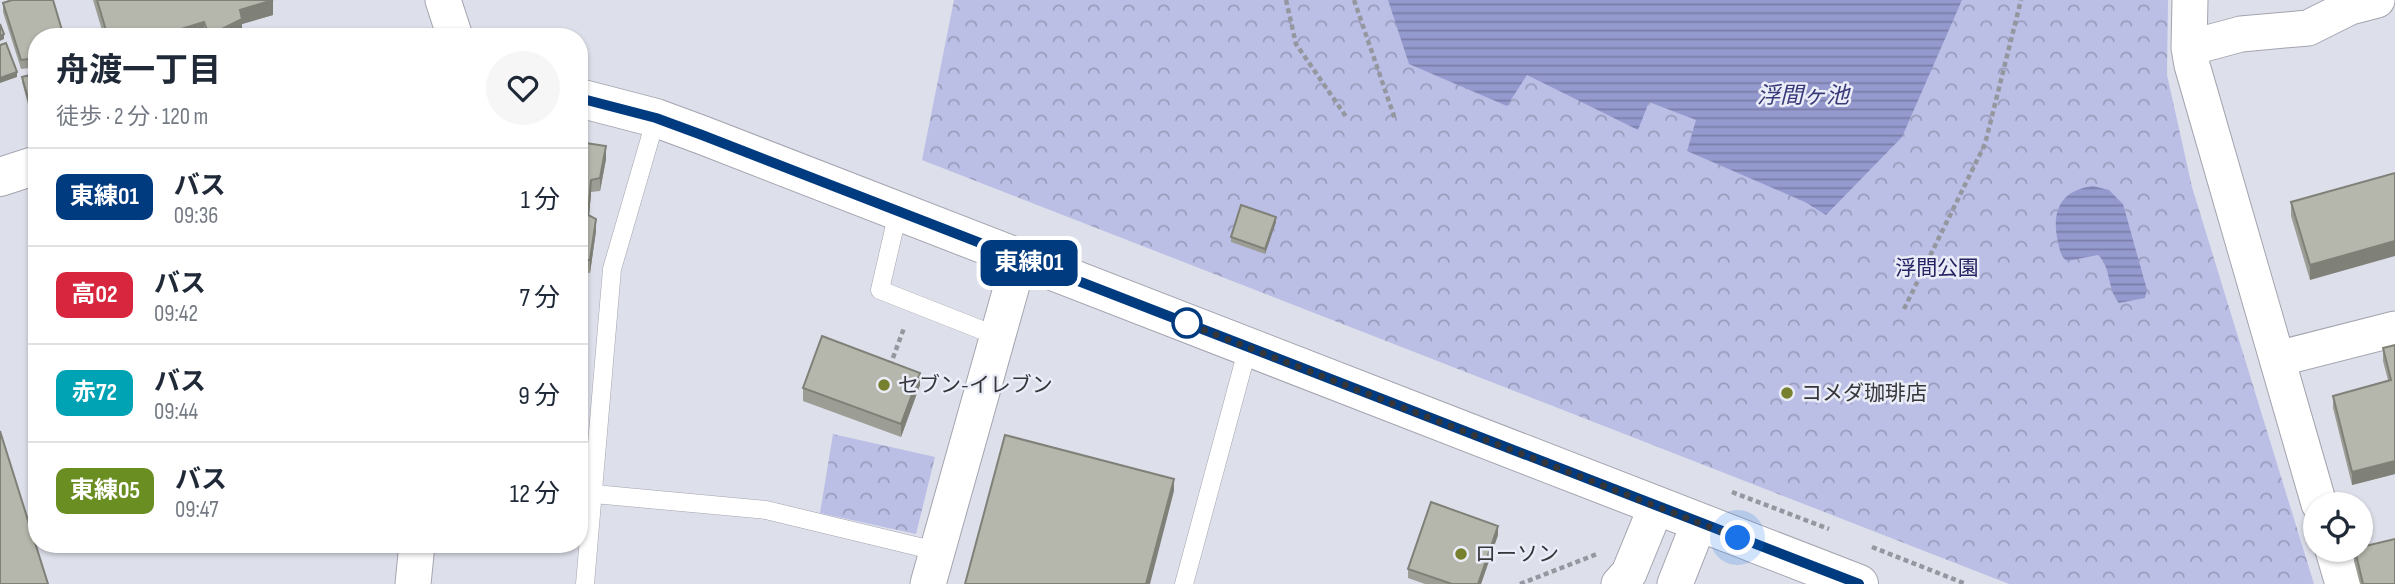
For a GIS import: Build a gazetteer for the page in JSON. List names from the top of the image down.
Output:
{
  "water": ["浮間ヶ池"],
  "parks": ["浮間公園"],
  "places": ["セブン-イレブン", "コメダ珈琲店", "ローソン"],
  "lines": ["bus line 東練01"],
  "page": {
    "on_map": "東練01",
    "heading": ["舟渡一丁目", "徒歩 · 2 分 · 120 m"],
    "list": [
      {
        "mark": "東練01",
        "name": "バス",
        "note": "09:36",
        "value": "1 分"
      },
      {
        "mark": "高02",
        "name": "バス",
        "note": "09:42",
        "value": "7 分"
      },
      {
        "mark": "赤72",
        "name": "バス",
        "note": "09:44",
        "value": "9 分"
      },
      {
        "mark": "東練05",
        "name": "バス",
        "note": "09:47",
        "value": "12 分"
      }
    ]
  }
}
